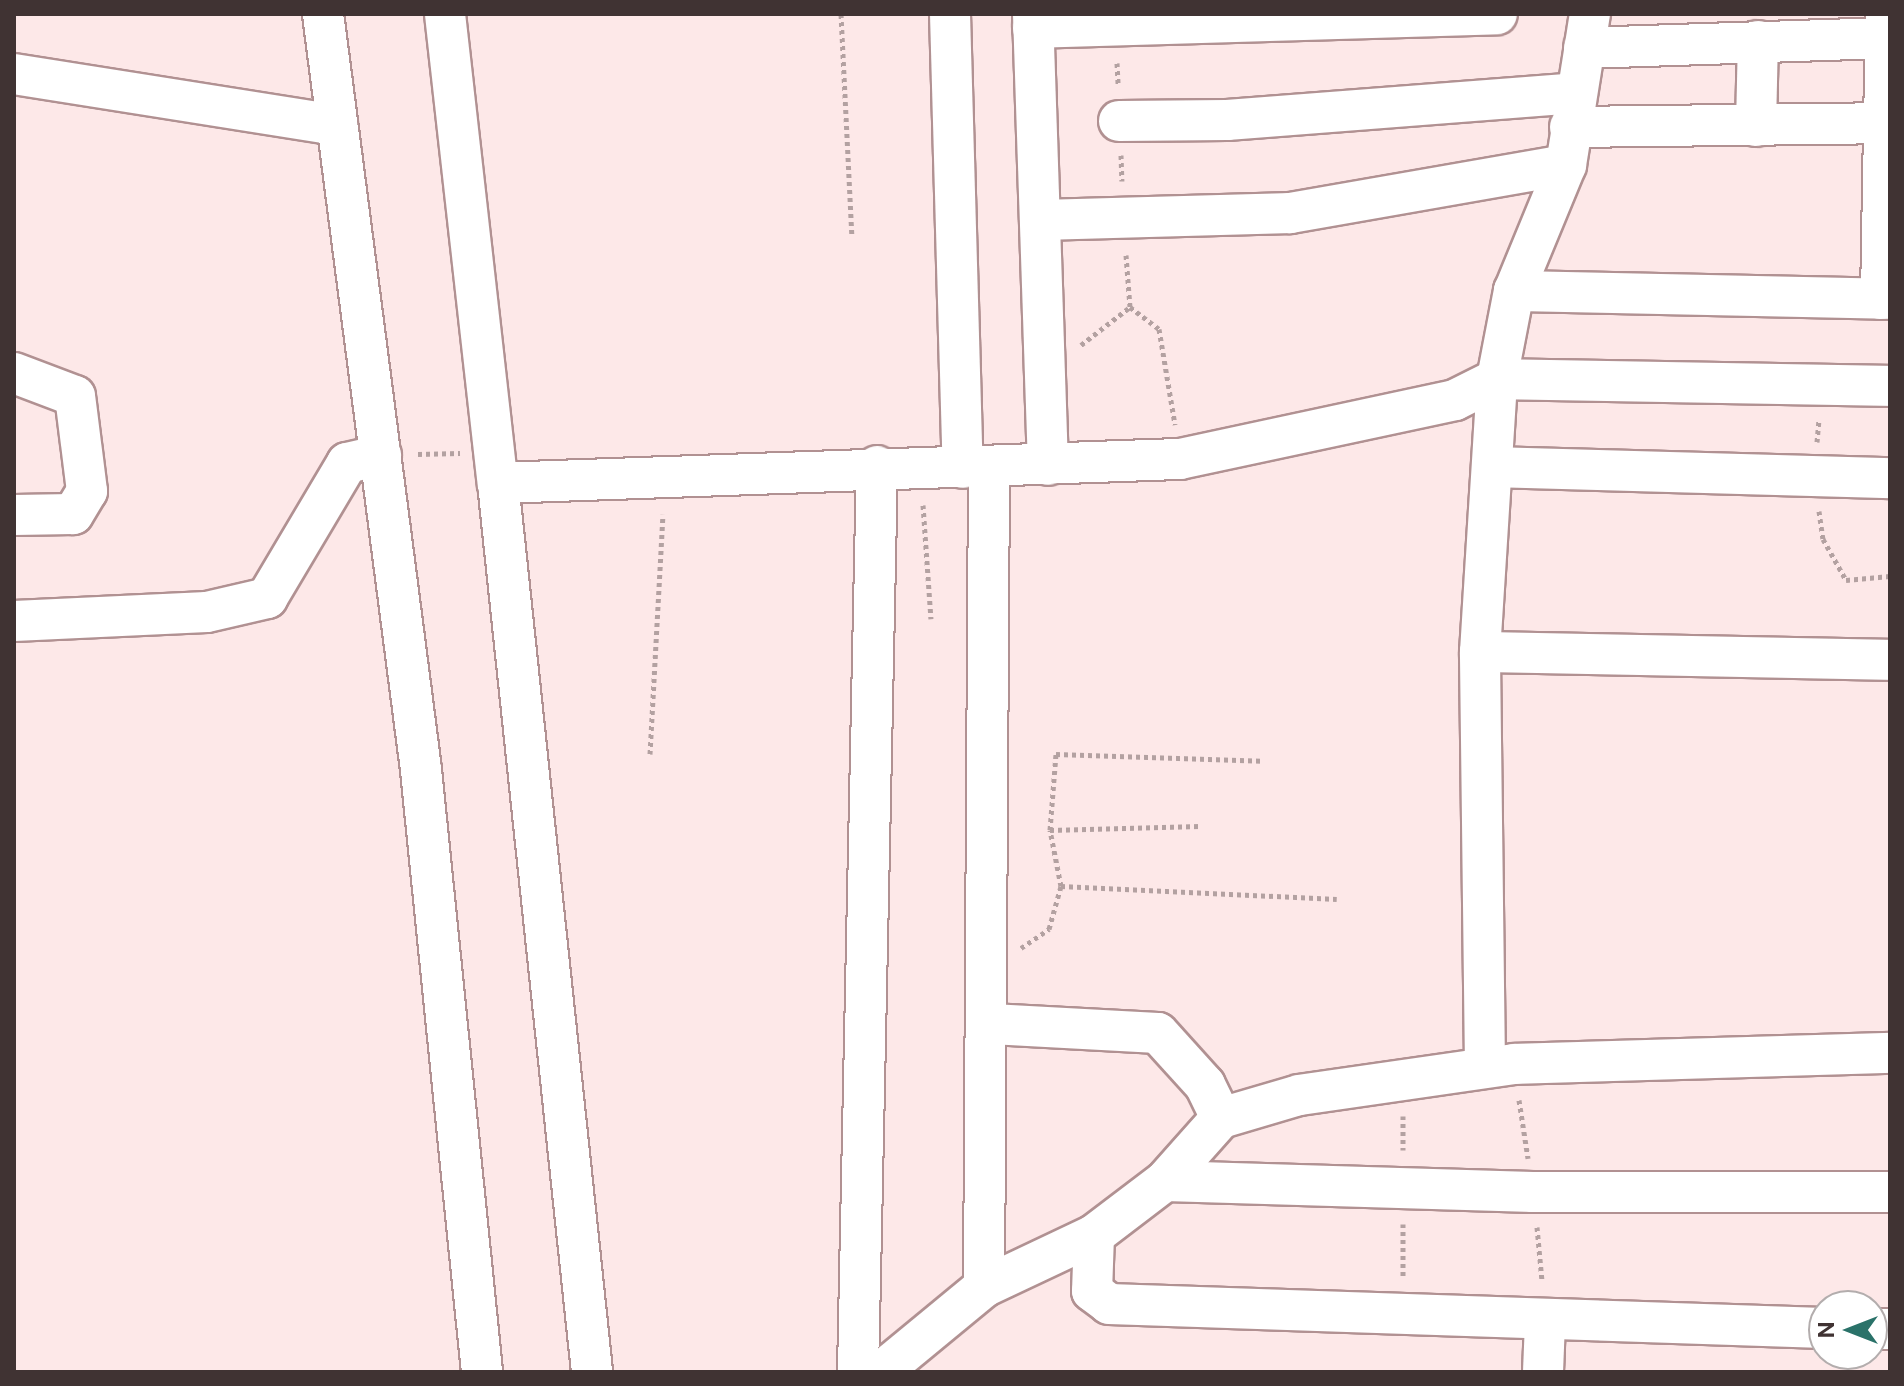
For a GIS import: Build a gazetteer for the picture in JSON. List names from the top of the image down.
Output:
{
  "north": "left"
}
